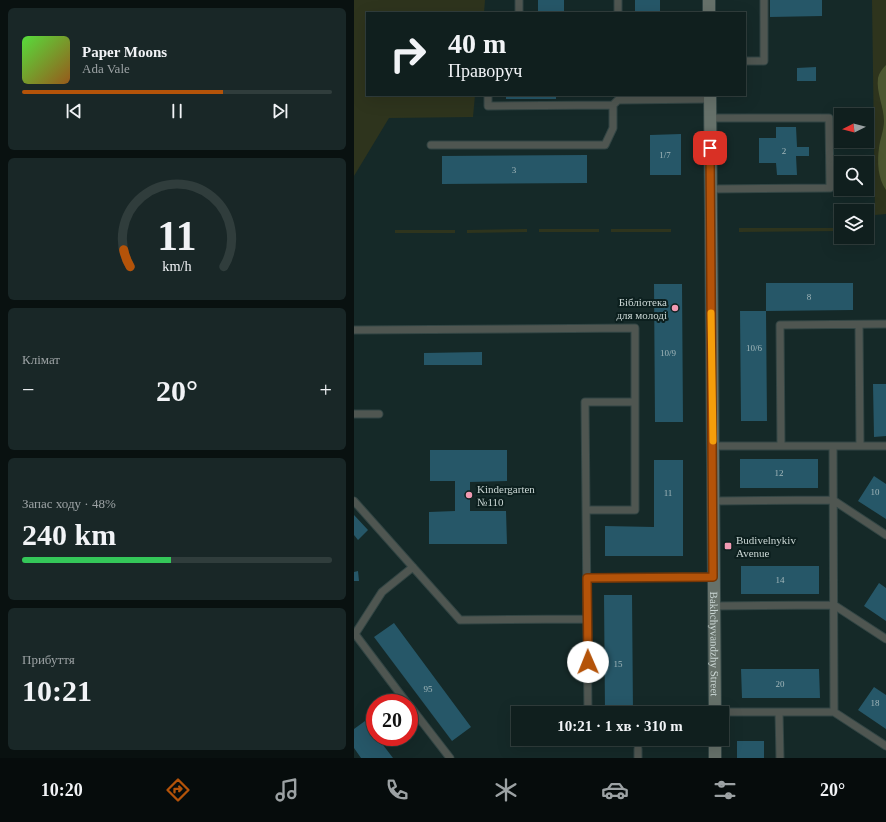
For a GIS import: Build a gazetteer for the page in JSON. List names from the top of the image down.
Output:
{
  "streets": {
    "street": ["Bakhchyvandzhy Street"]
  },
  "places": {
    "other": ["Бібліотека для молоді", "Kindergarten №110"],
    "transit": ["Budivelnykiv Avenue"]
  },
  "house_numbers": [
    "2",
    "1/7",
    "3",
    "8",
    "10/6",
    "10/9",
    "12",
    "10",
    "11",
    "14",
    "15",
    "20",
    "95",
    "18"
  ],
  "north": "left",
  "page": {
    "turn": ["40 m", "Праворуч"],
    "song": ["Paper Moons", "Ada Vale"],
    "tile": [
      "Клімат",
      ["Запас ходу · 48%", "240 km"],
      ["Прибуття", "10:21"]
    ],
    "heat": ["−", "20°", "+"],
    "limit": "20",
    "trip": "10:21 · 1 хв · 310 m",
    "tabs": ["10:20", "20°"],
    "gauge": ["11", "km/h"]
  }
}
